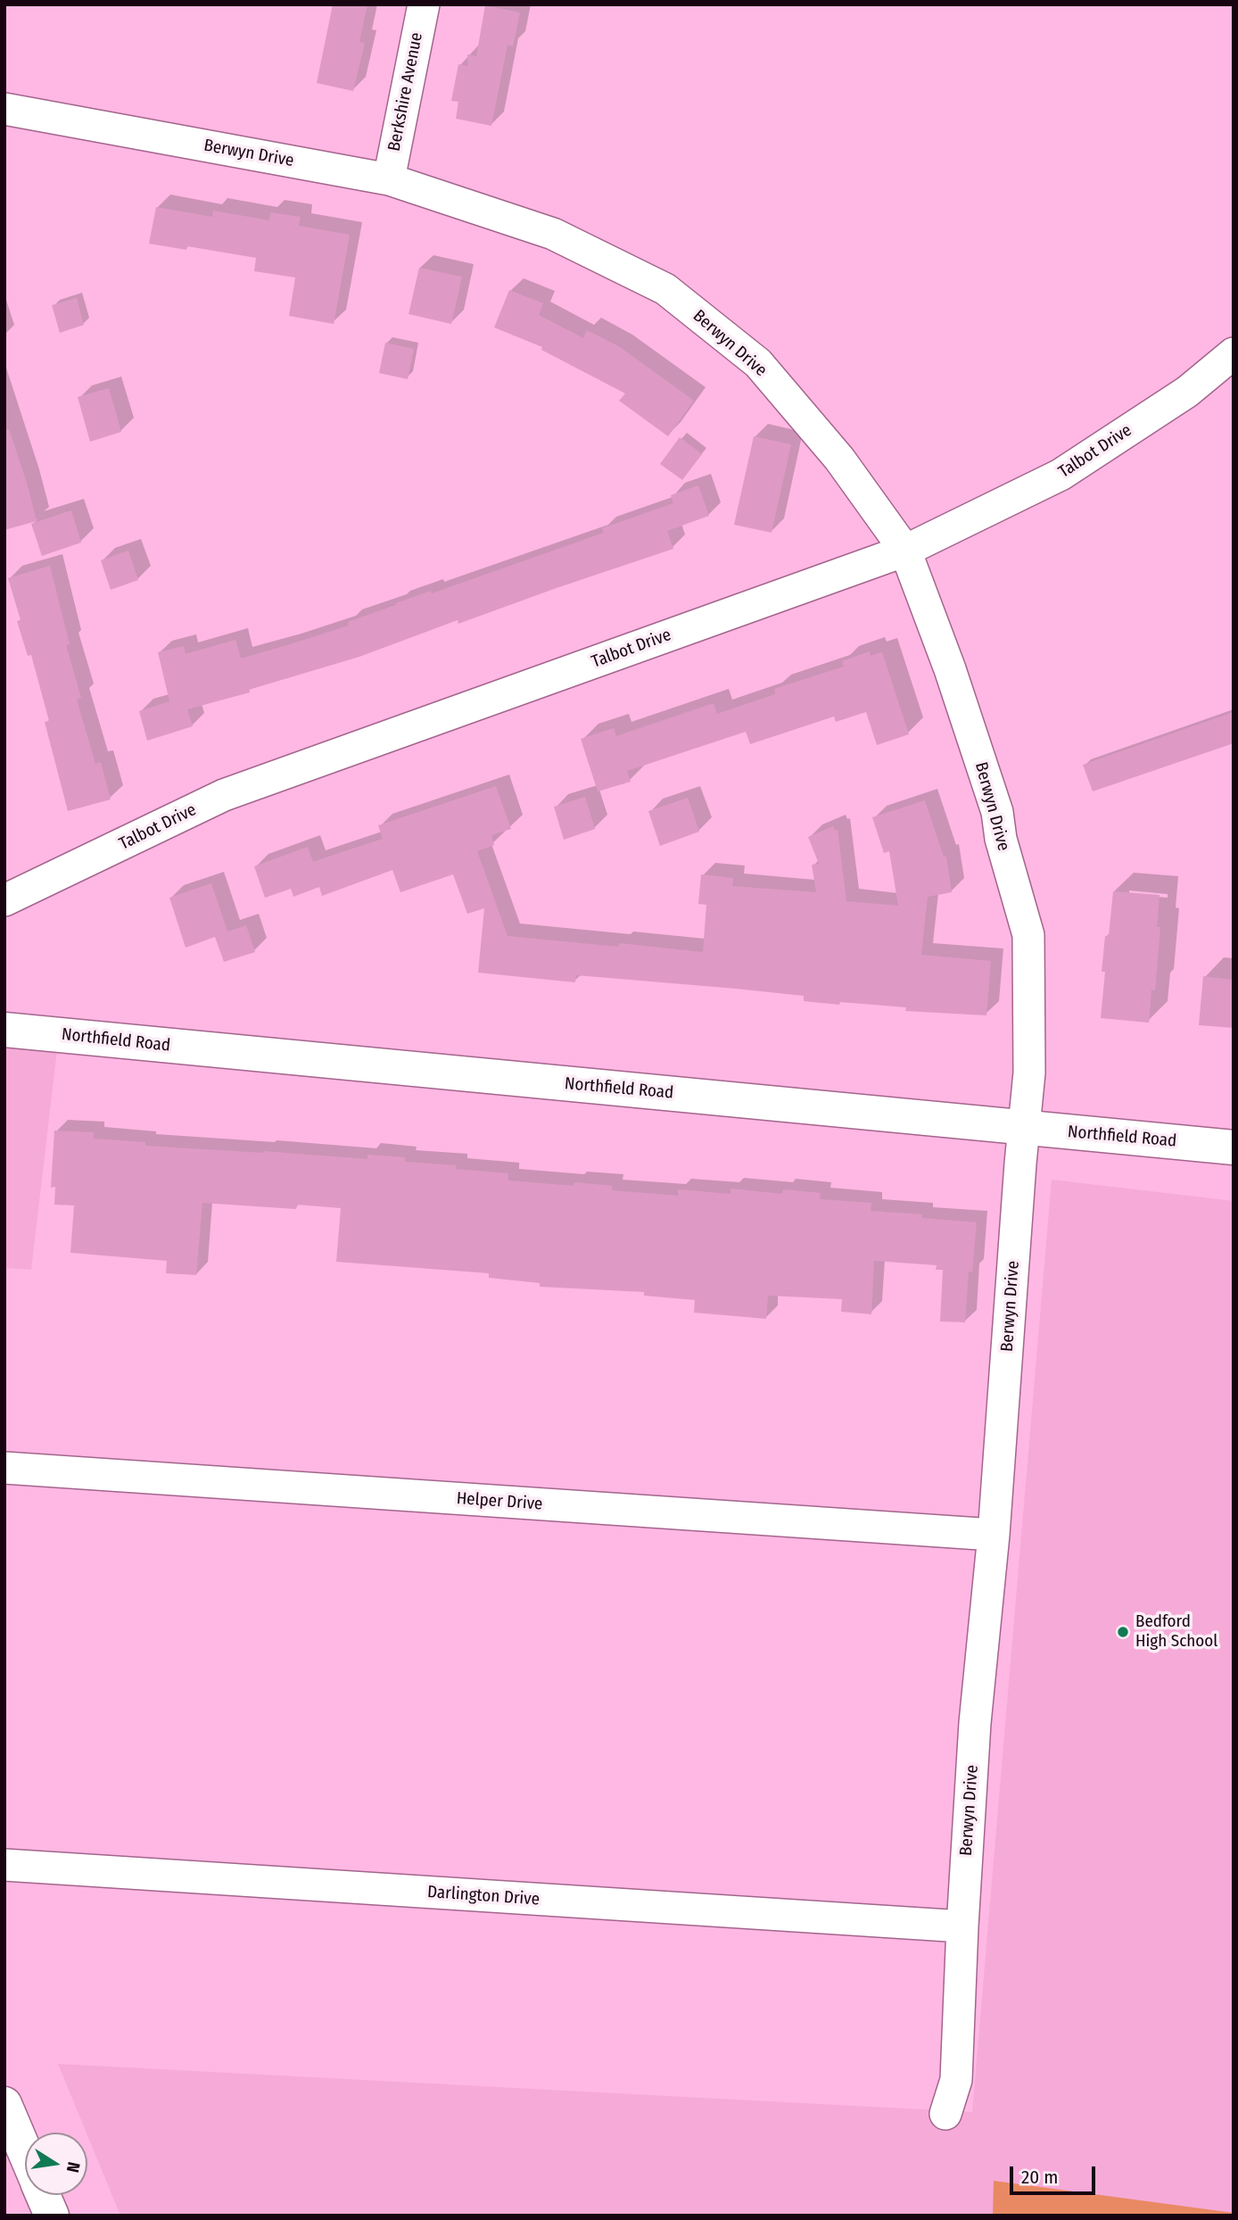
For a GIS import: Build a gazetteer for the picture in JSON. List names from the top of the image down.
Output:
{
  "streets": {
    "main road": ["Northfield Road"],
    "street": [
      "Berkshire Avenue",
      "Berwyn Drive",
      "Talbot Drive",
      "Helper Drive",
      "Darlington Drive"
    ]
  },
  "crossings": [
    ["Berkshire Avenue", "Berwyn Drive"],
    ["Berwyn Drive", "Talbot Drive"],
    ["Berwyn Drive", "Northfield Road"],
    ["Berwyn Drive", "Helper Drive"],
    ["Berwyn Drive", "Darlington Drive"]
  ],
  "places": ["Bedford High School"],
  "scale_bar": "20 m",
  "north": "right"
}
